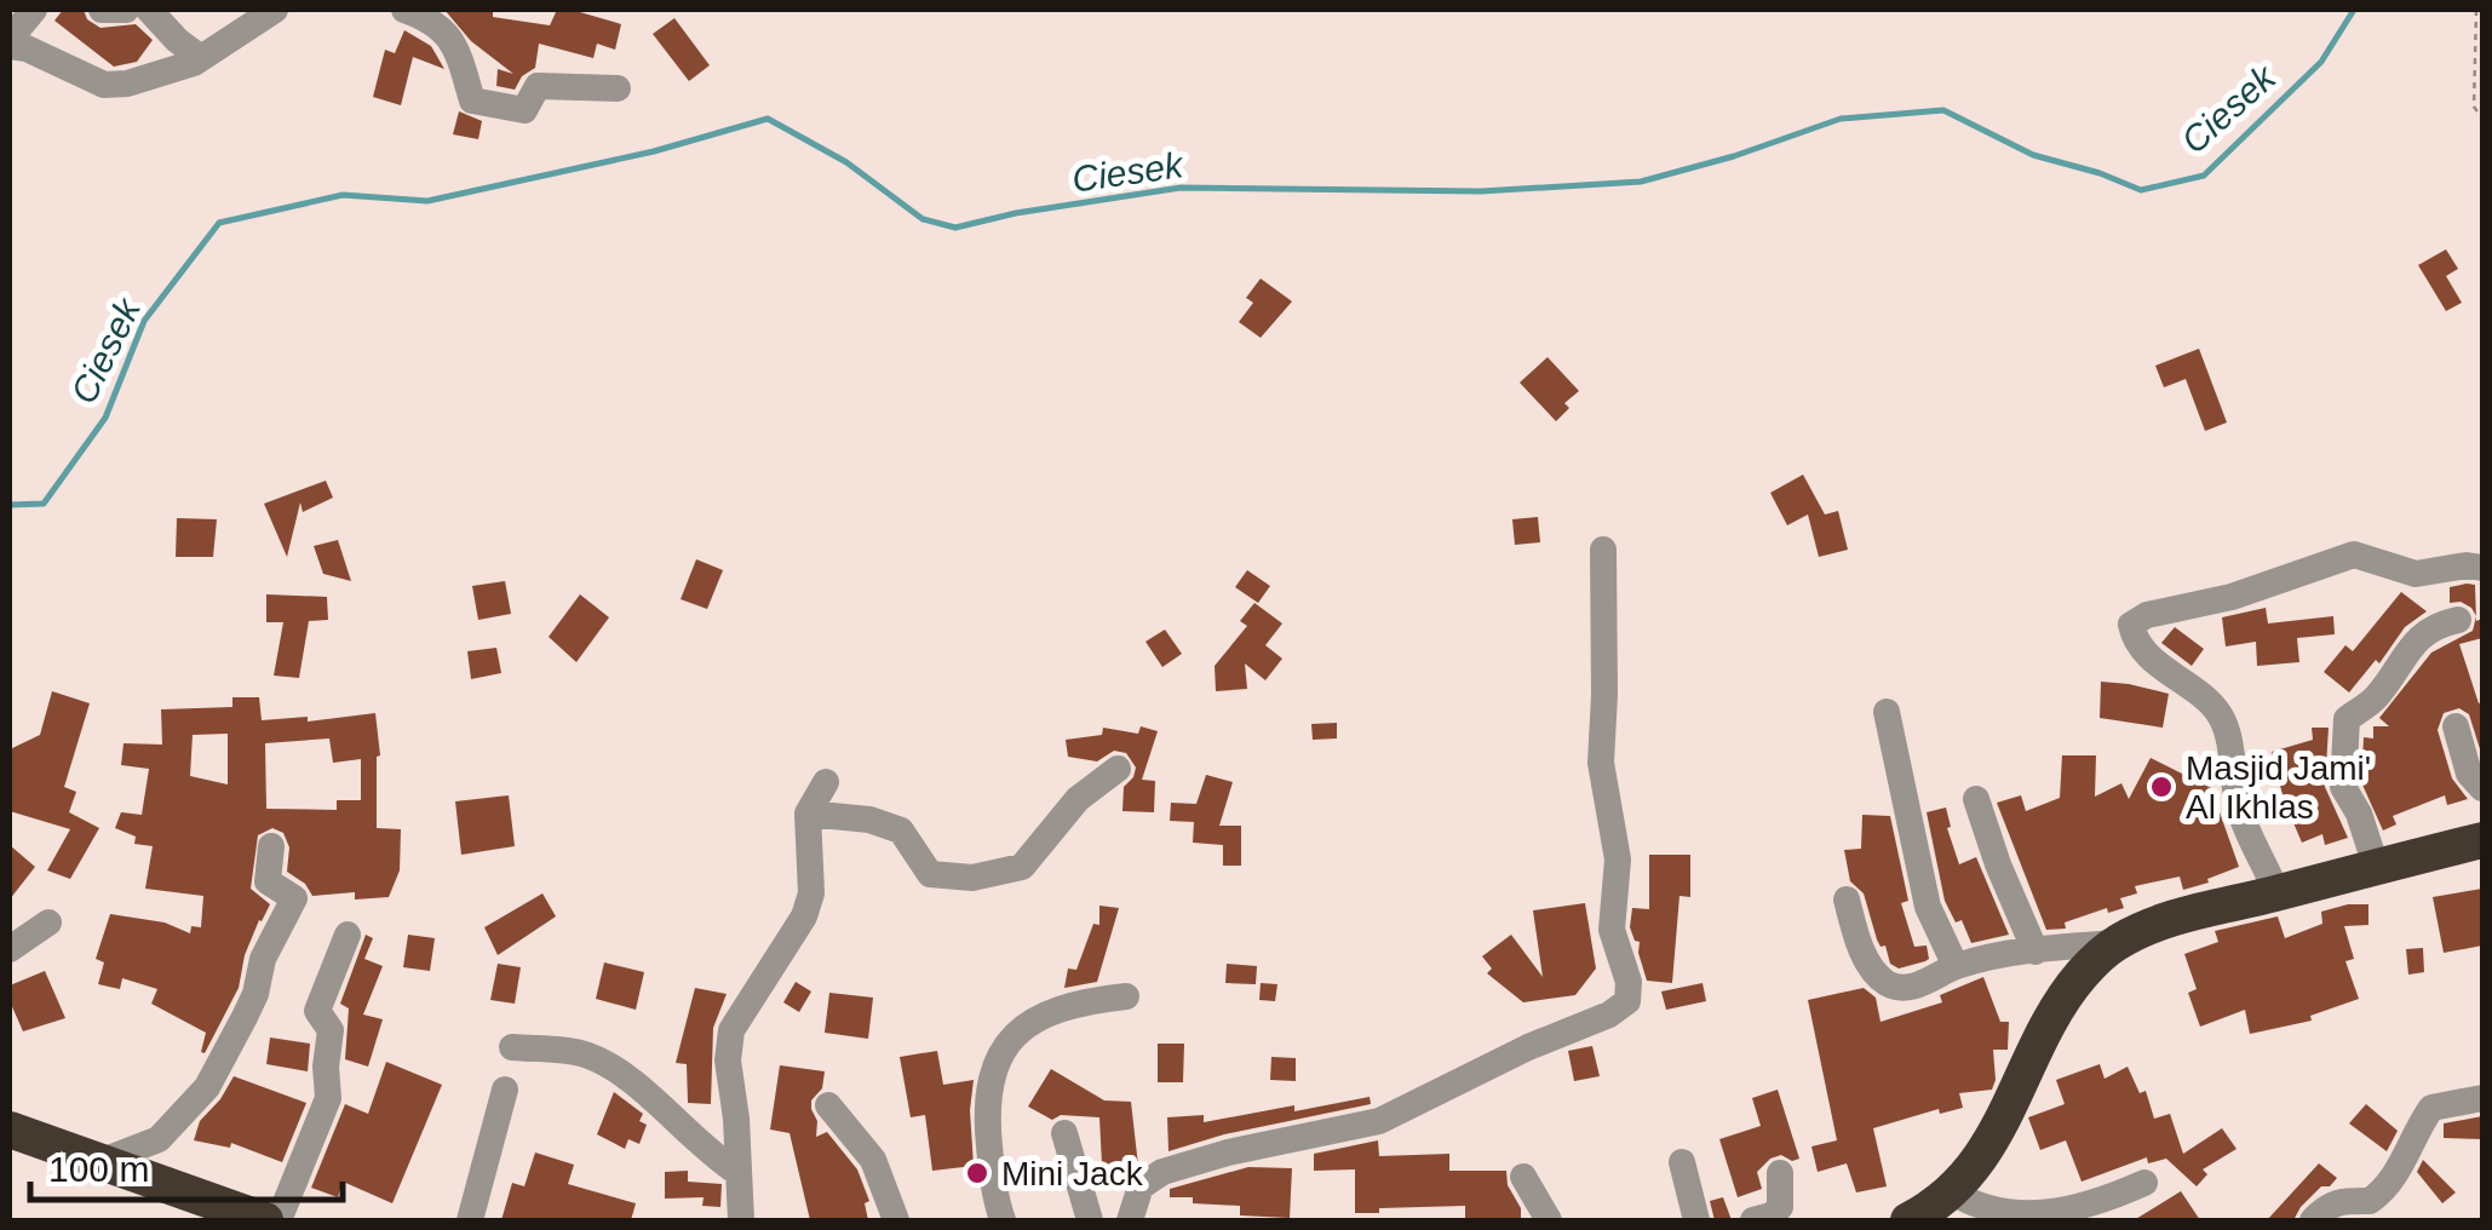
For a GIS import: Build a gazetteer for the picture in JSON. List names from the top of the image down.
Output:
{
  "water": ["Ciesek"],
  "places": ["Masjid Jami' Al Ikhlas", "Mini Jack"],
  "scale_bar": "100 m"
}
